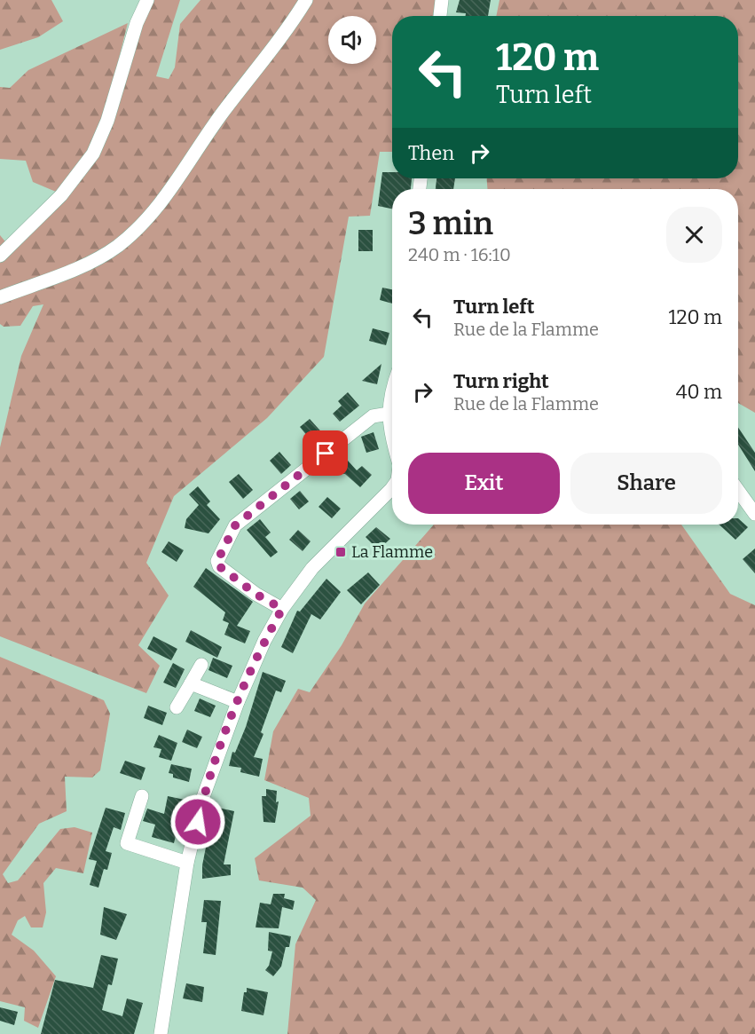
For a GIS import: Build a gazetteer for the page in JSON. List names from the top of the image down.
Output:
{
  "places": {
    "transit": ["La Flamme"]
  },
  "page": {
    "turn": ["120 m", "Turn left"],
    "then": "Then",
    "heading": ["3 min", "240 m · 16:10"],
    "list": [
      {
        "name": "Turn left",
        "note": "Rue de la Flamme",
        "value": "120 m"
      },
      {
        "name": "Turn right",
        "note": "Rue de la Flamme",
        "value": "40 m"
      }
    ],
    "buttons": ["Exit", "Share"]
  }
}
